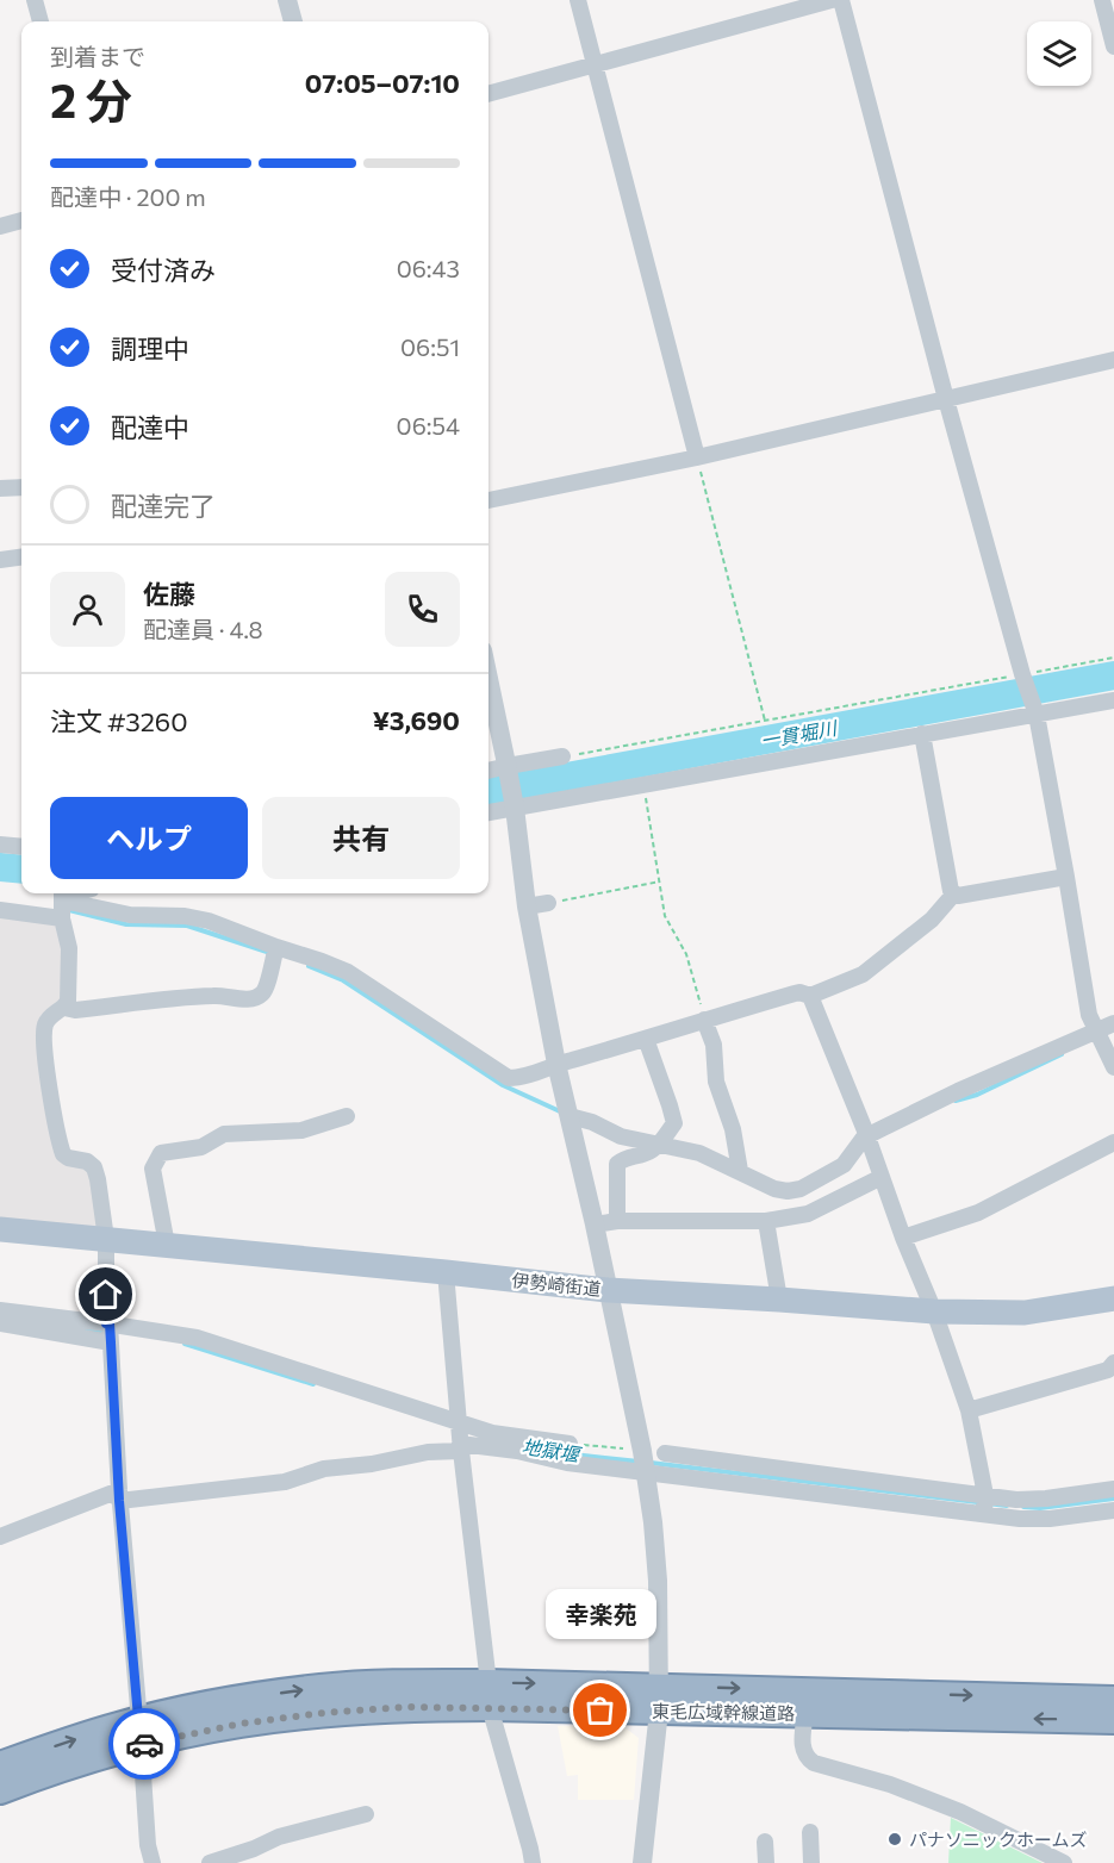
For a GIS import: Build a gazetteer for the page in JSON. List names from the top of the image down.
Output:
{
  "streets": {
    "highway": ["東毛広域幹線道路"],
    "main road": ["伊勢崎街道"]
  },
  "water": ["一貫堀川", "地獄堰"],
  "places": ["幸楽苑", "パナソニックホームズ"],
  "page": {
    "heading": ["2 分", "到着まで", "07:05–07:10"],
    "panel": [
      "佐藤",
      "配達員 · 4.8",
      "注文 #3260",
      "¥3,690"
    ],
    "bar": "配達中 · 200 m",
    "list": [
      ["受付済み", "06:43"],
      ["調理中", "06:51"],
      ["配達中", "06:54"],
      "配達完了"
    ],
    "buttons": ["ヘルプ", "共有"],
    "bubble": "幸楽苑"
  }
}
